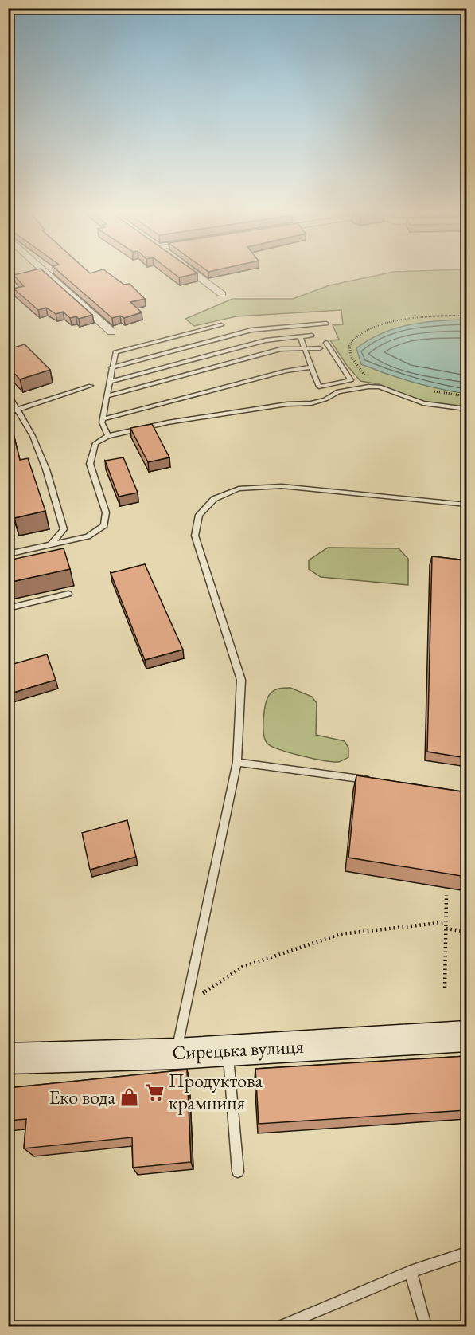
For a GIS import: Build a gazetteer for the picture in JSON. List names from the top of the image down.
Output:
{
  "streets": {
    "main road": ["Сирецька вулиця"]
  },
  "places": {
    "supermarket": ["Продуктова крамниця"],
    "shop": ["Еко вода"]
  }
}
